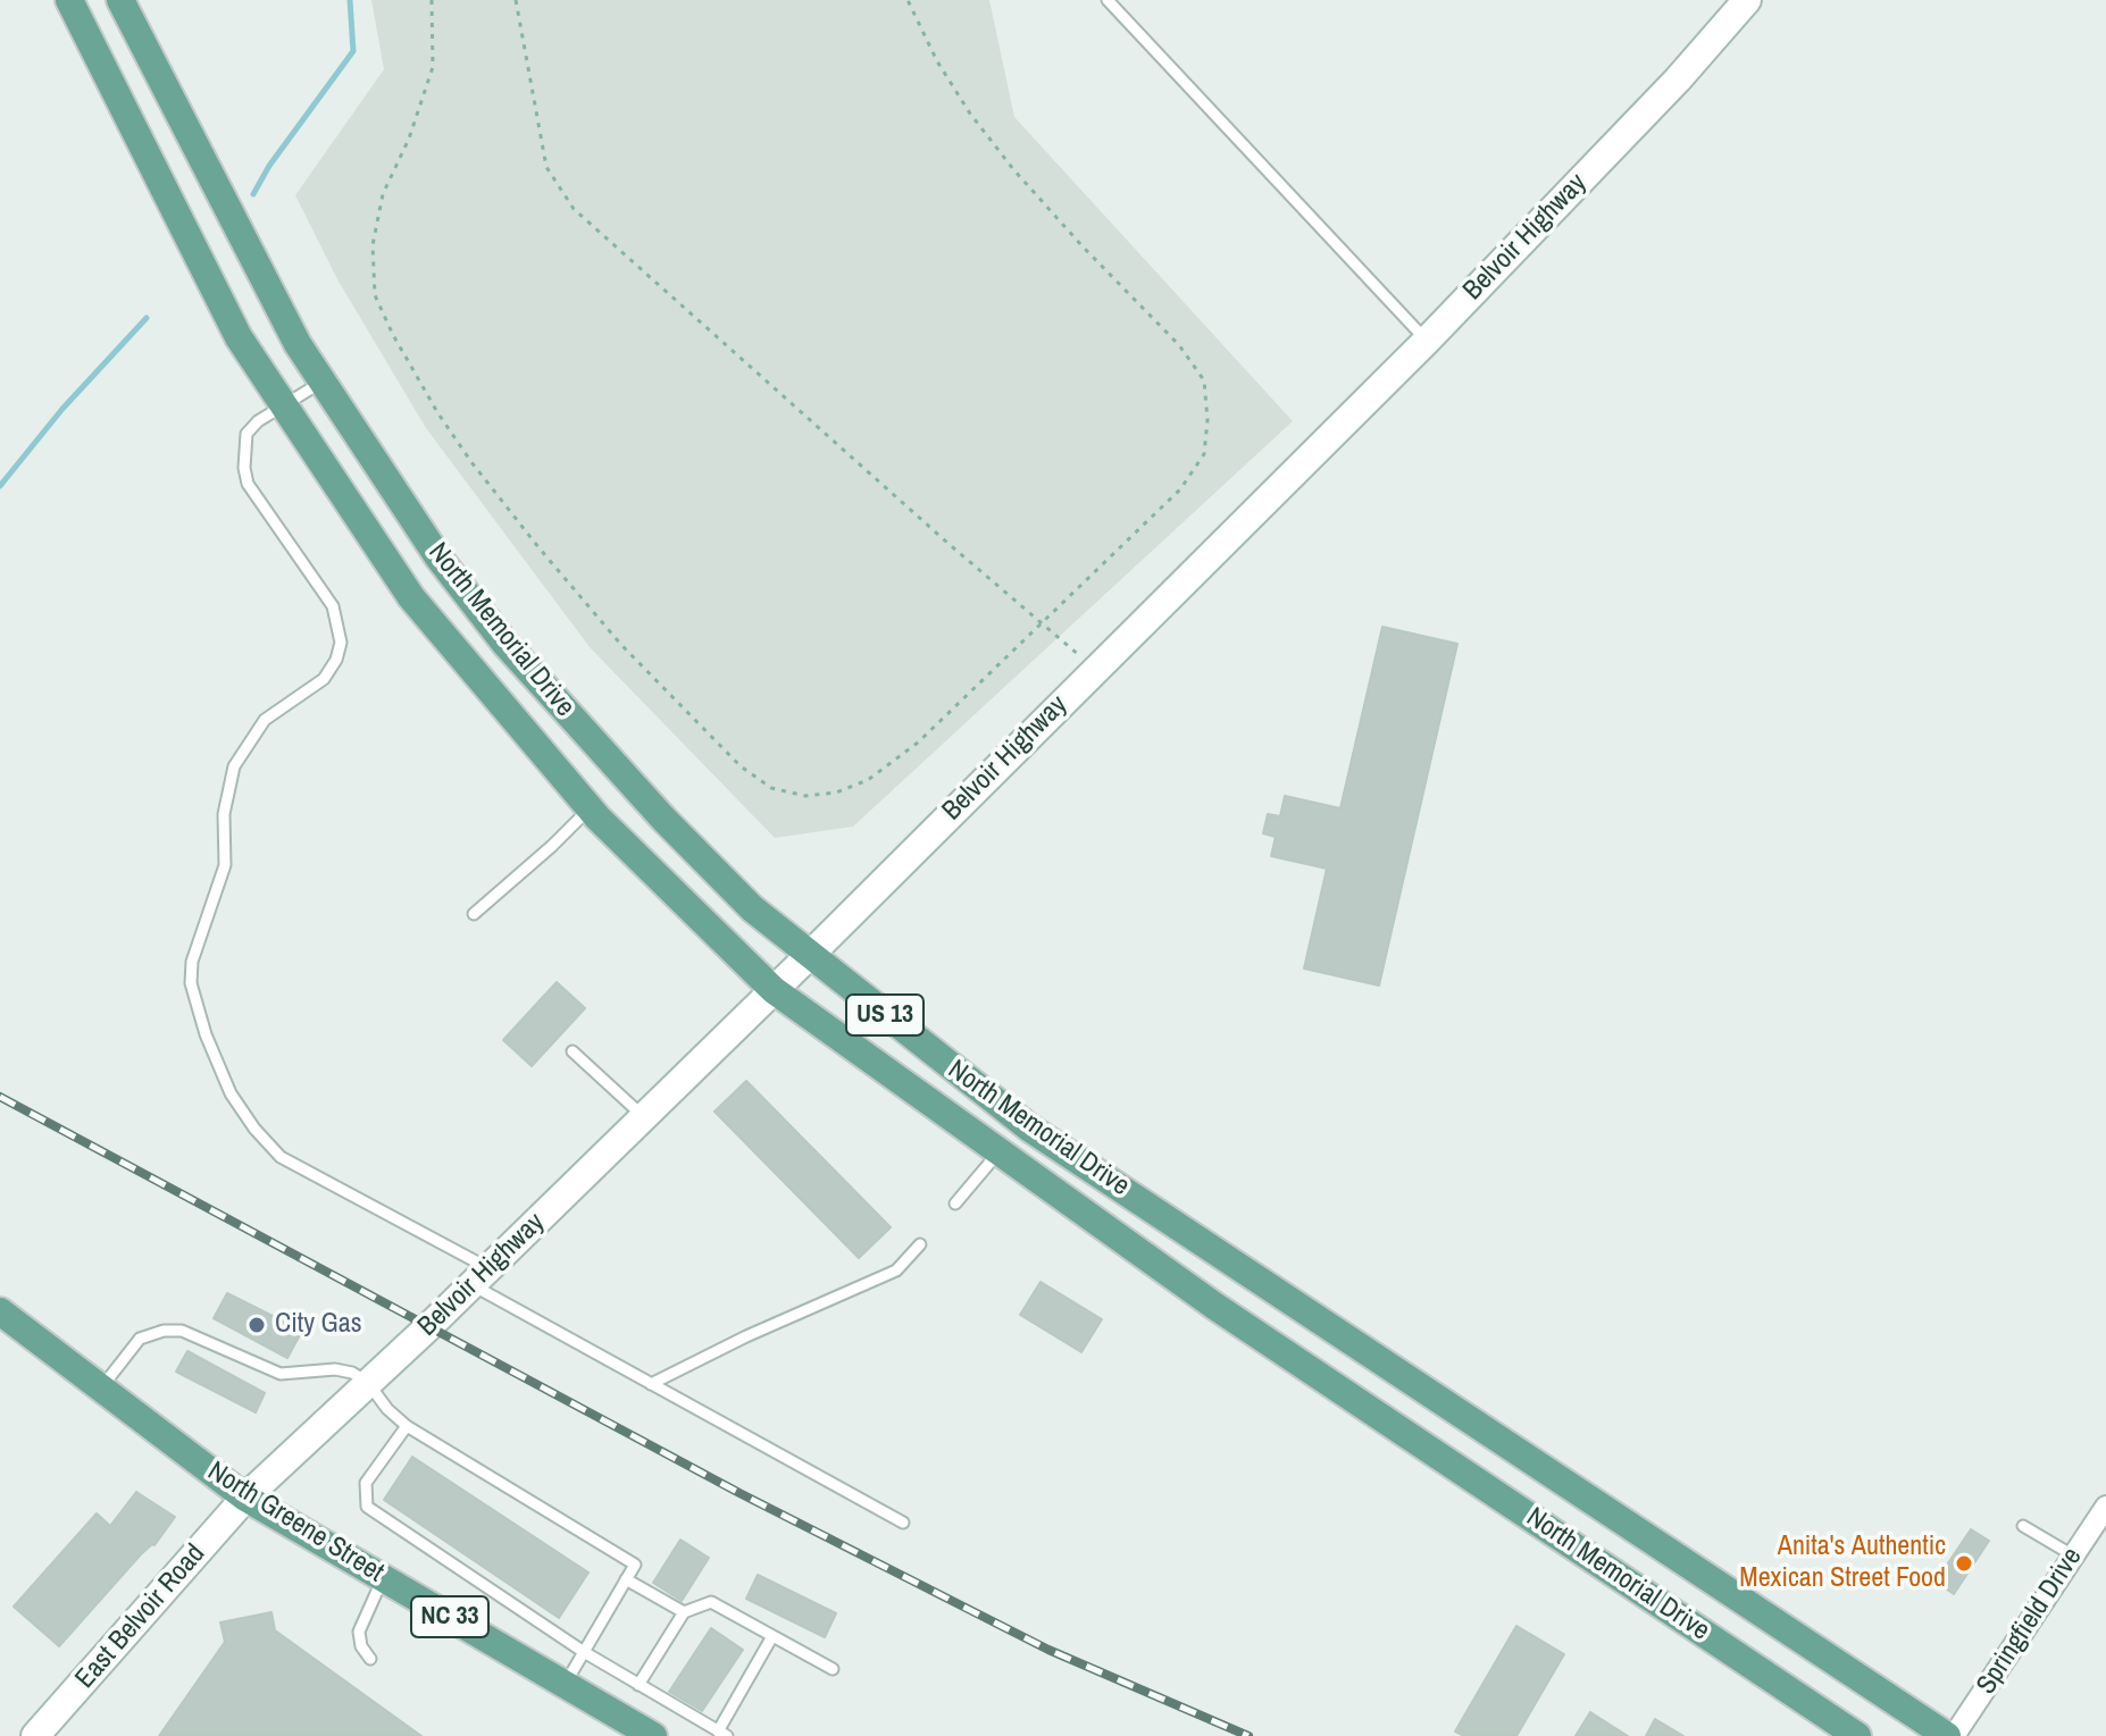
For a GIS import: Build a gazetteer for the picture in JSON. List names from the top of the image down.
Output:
{
  "streets": {
    "main road": [
      "North Memorial Drive",
      "US 13",
      "North Greene Street",
      "NC 33"
    ],
    "street": ["Belvoir Highway", "East Belvoir Road", "Springfield Drive"]
  },
  "crossings": [
    ["Belvoir Highway", "North Memorial Drive"],
    ["Belvoir Highway", "North Greene Street"],
    ["Belvoir Highway", "East Belvoir Road"],
    ["North Greene Street", "East Belvoir Road"]
  ],
  "places": ["City Gas", "Anita's Authentic Mexican Street Food"]
}
